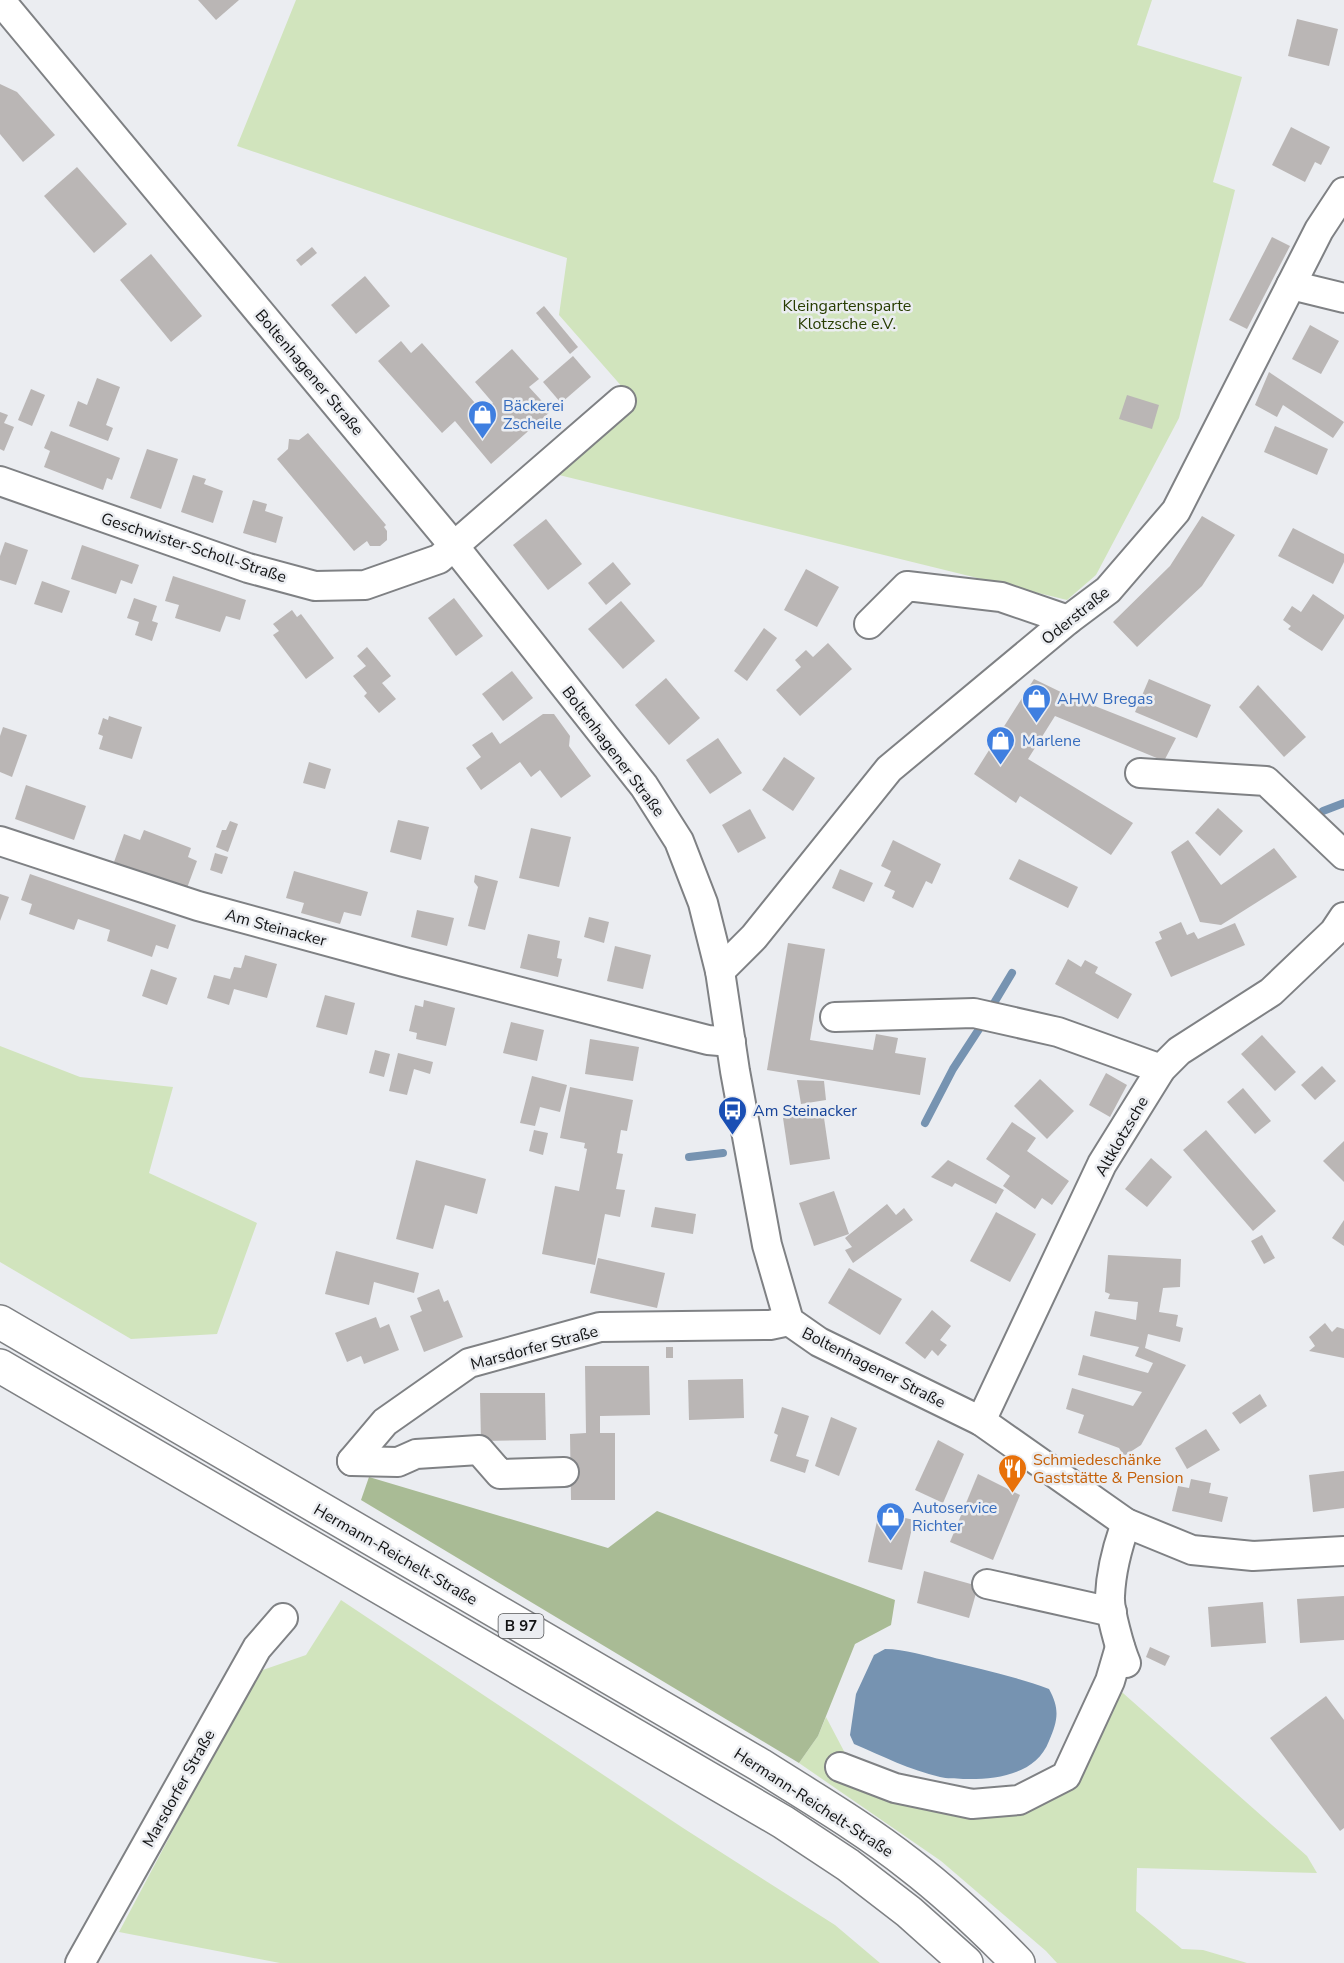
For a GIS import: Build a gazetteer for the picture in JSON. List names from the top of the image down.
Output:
{
  "streets": {
    "main road": ["Hermann-Reichelt-Straße", "B 97"],
    "street": [
      "Boltenhagener Straße",
      "Geschwister-Scholl-Straße",
      "Oderstraße",
      "Am Steinacker",
      "Altklotzsche",
      "Marsdorfer Straße"
    ]
  },
  "crossings": [
    ["Boltenhagener Straße", "Geschwister-Scholl-Straße"],
    ["Boltenhagener Straße", "Oderstraße"],
    ["Boltenhagener Straße", "Am Steinacker"],
    ["Boltenhagener Straße", "Altklotzsche"],
    ["Boltenhagener Straße", "Marsdorfer Straße"]
  ],
  "parks": ["Kleingartensparte Klotzsche e.V."],
  "places": {
    "shop": [
      "Bäckerei Zscheile",
      "AHW Bregas",
      "Marlene",
      "Autoservice Richter"
    ],
    "bus stop": ["Am Steinacker"],
    "restaurant": ["Schmiedeschänke Gaststätte & Pension"]
  }
}
